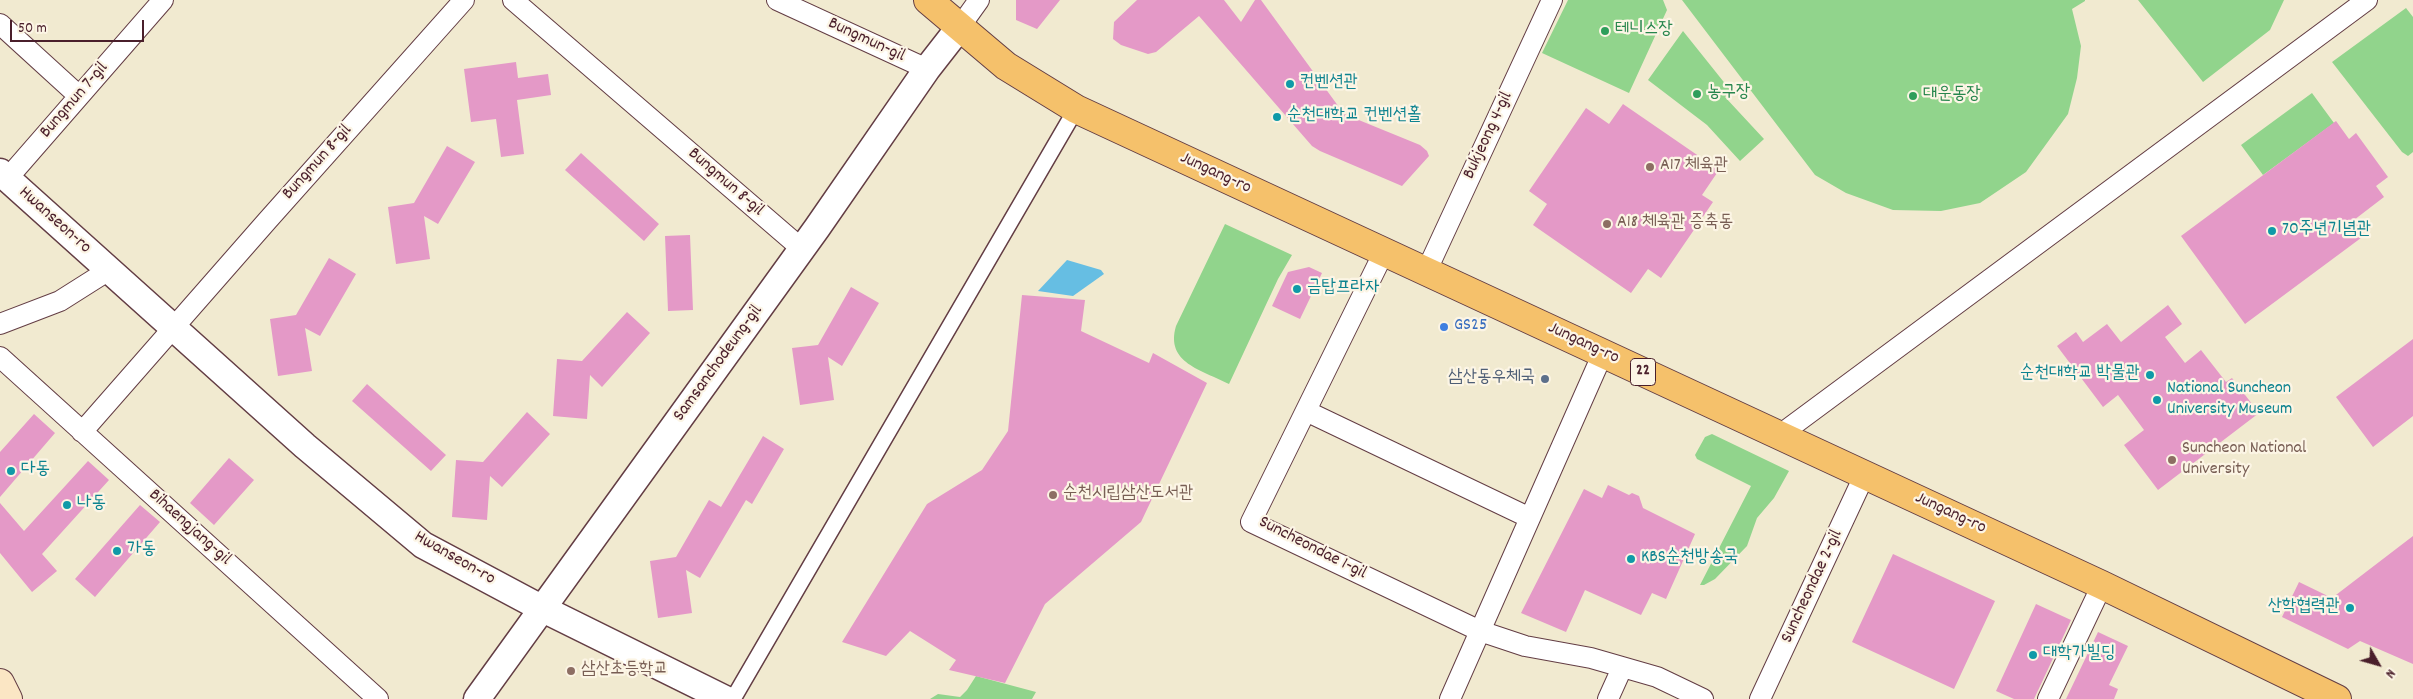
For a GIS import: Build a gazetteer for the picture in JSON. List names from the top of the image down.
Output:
{
  "streets": {
    "main road": ["Jungang-ro", "22"],
    "street": [
      "Bungmun-gil",
      "Bungmun 7-gil",
      "Bukjeong 4-gil",
      "Bungmun 8-gil",
      "Hwanseon-ro",
      "Samsanchodeung-gil",
      "Bihaengjang-gil",
      "Suncheondae 1-gil",
      "Suncheondae 2-gil"
    ]
  },
  "crossings": [
    ["Bungmun-gil", "Samsanchodeung-gil"],
    ["Bungmun 7-gil", "Hwanseon-ro"],
    ["Bukjeong 4-gil", "Jungang-ro"],
    ["Bungmun 8-gil", "Hwanseon-ro"],
    ["Bungmun 8-gil", "Samsanchodeung-gil"],
    ["Jungang-ro", "Samsanchodeung-gil"],
    ["Jungang-ro", "Suncheondae 1-gil"],
    ["Jungang-ro", "Suncheondae 2-gil"],
    ["Hwanseon-ro", "Samsanchodeung-gil"]
  ],
  "places": [
    "테니스장",
    "컨벤션관",
    "농구장",
    "대운동장",
    "순천대학교 컨벤션홀",
    "A17 체육관",
    "A18 체육관 증축동",
    "70주년기념관",
    "금탑프라자",
    "GS25",
    "순천대학교 박물관",
    "삼산동우체국",
    "National Suncheon University Museum",
    "Suncheon National University",
    "다동",
    "순천시립삼산도서관",
    "나동",
    "가동",
    "KBS순천방송국",
    "산학협력관",
    "대학가빌딩",
    "삼산초등학교"
  ],
  "scale_bar": "50 m",
  "north": "bottom right"
}
